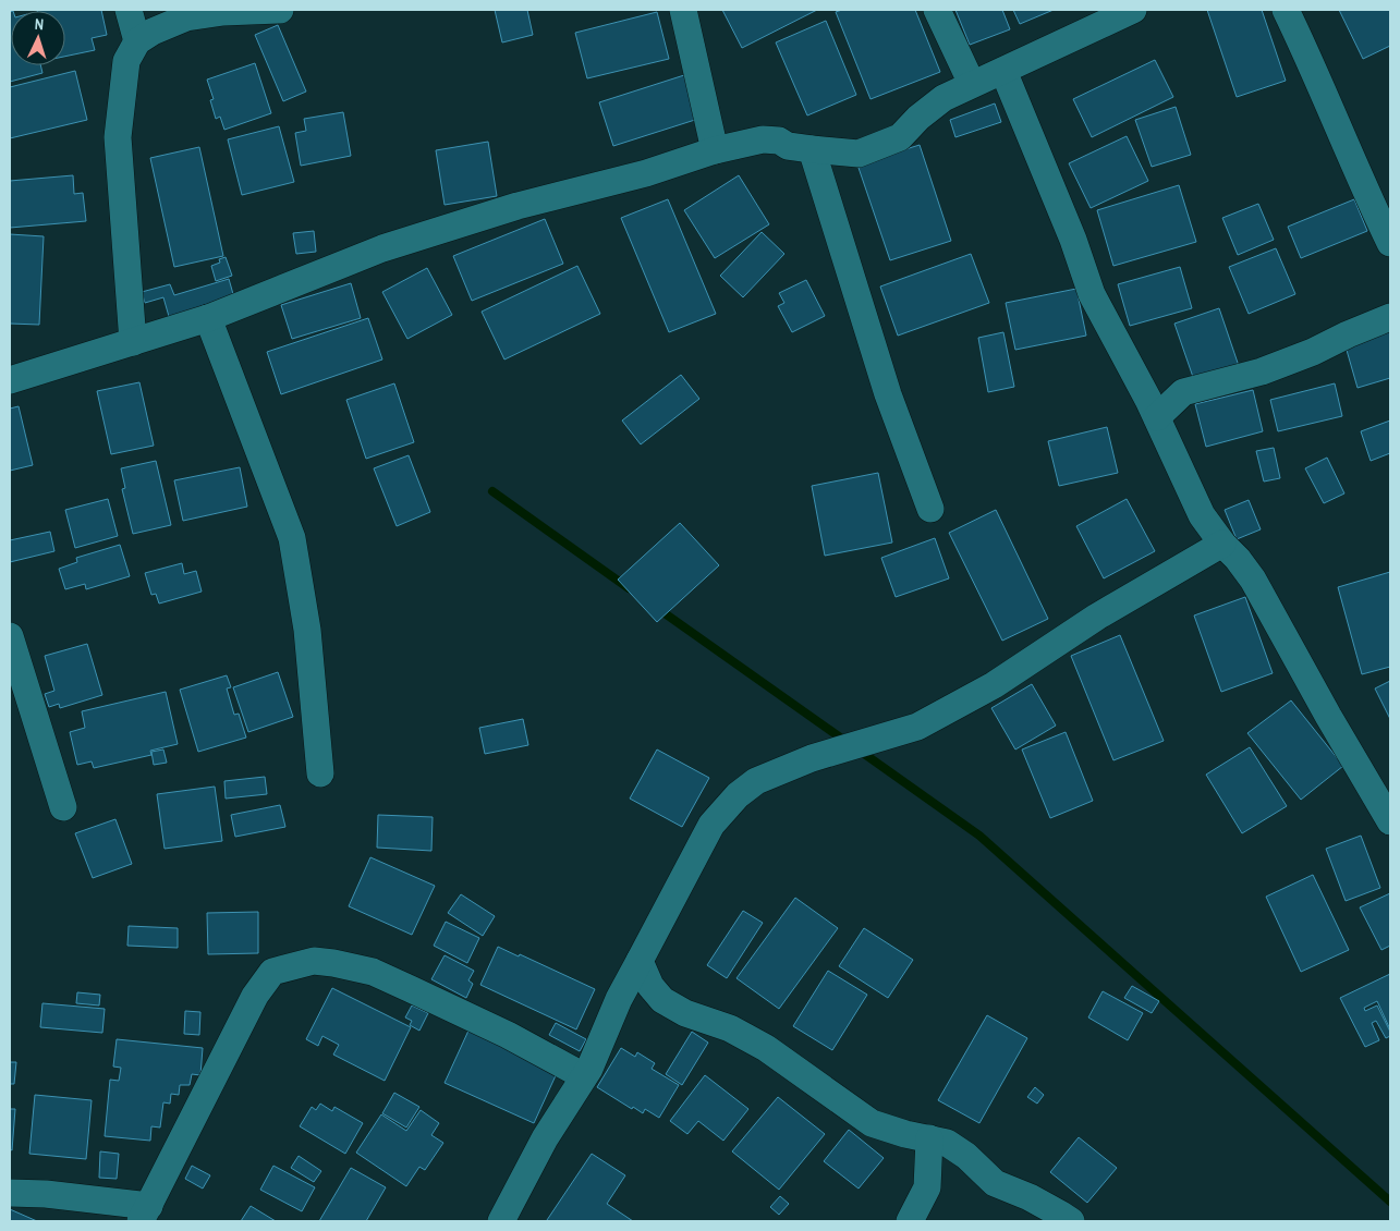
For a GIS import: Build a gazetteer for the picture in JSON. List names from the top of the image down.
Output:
{
  "north": "top"
}
